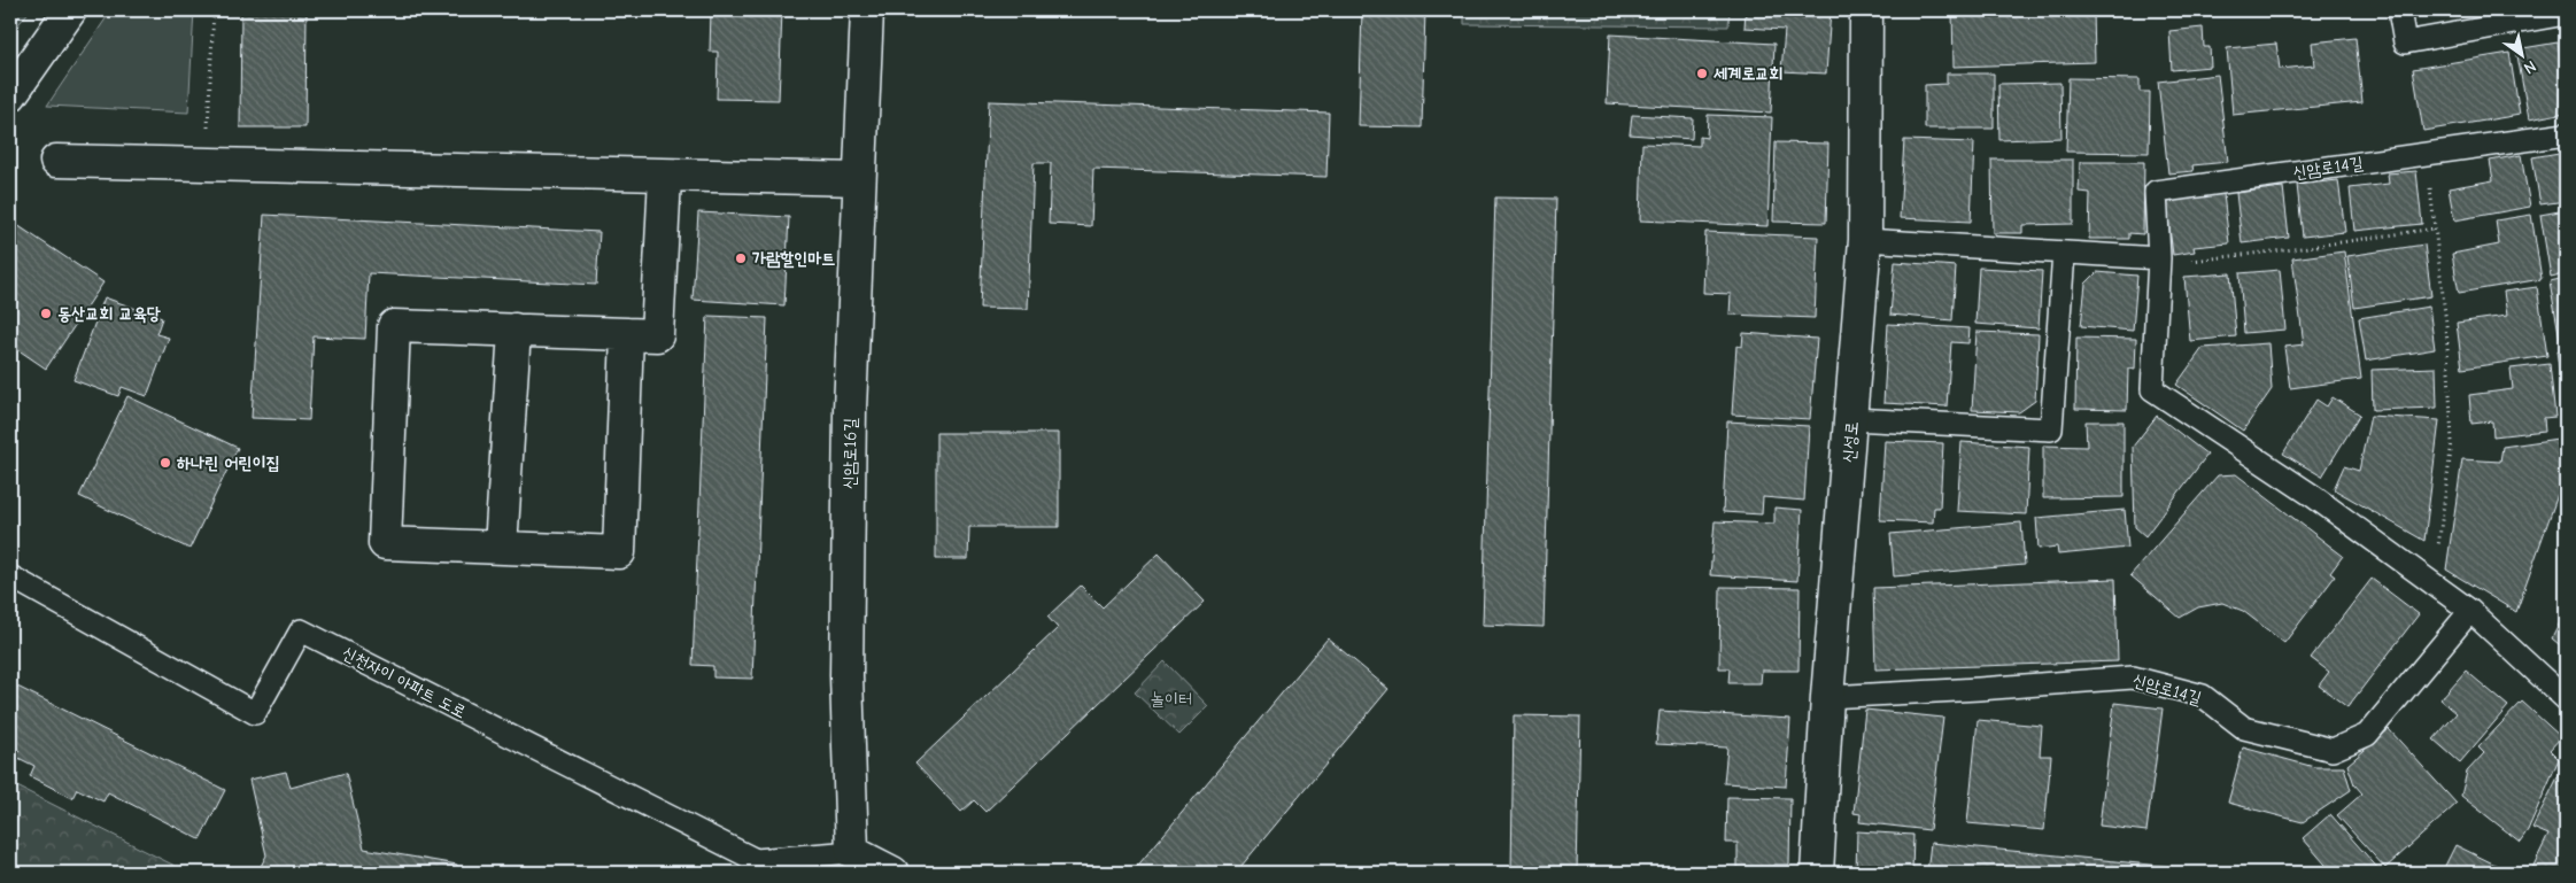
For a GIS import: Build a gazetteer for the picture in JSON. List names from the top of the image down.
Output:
{
  "streets": {
    "street": ["신성로", "신암로16길"],
    "lane": ["신암로14길", "신천자이 아파트 도로"]
  },
  "crossings": [
    ["신암로14길", "신성로"],
    ["신암로16길", "신천자이 아파트 도로"]
  ],
  "parks": ["놀이터"],
  "places": [
    "세계로교회",
    "가람할인마트",
    "동산교회 교육당",
    "하나린 어린이집"
  ],
  "north": "bottom right"
}
